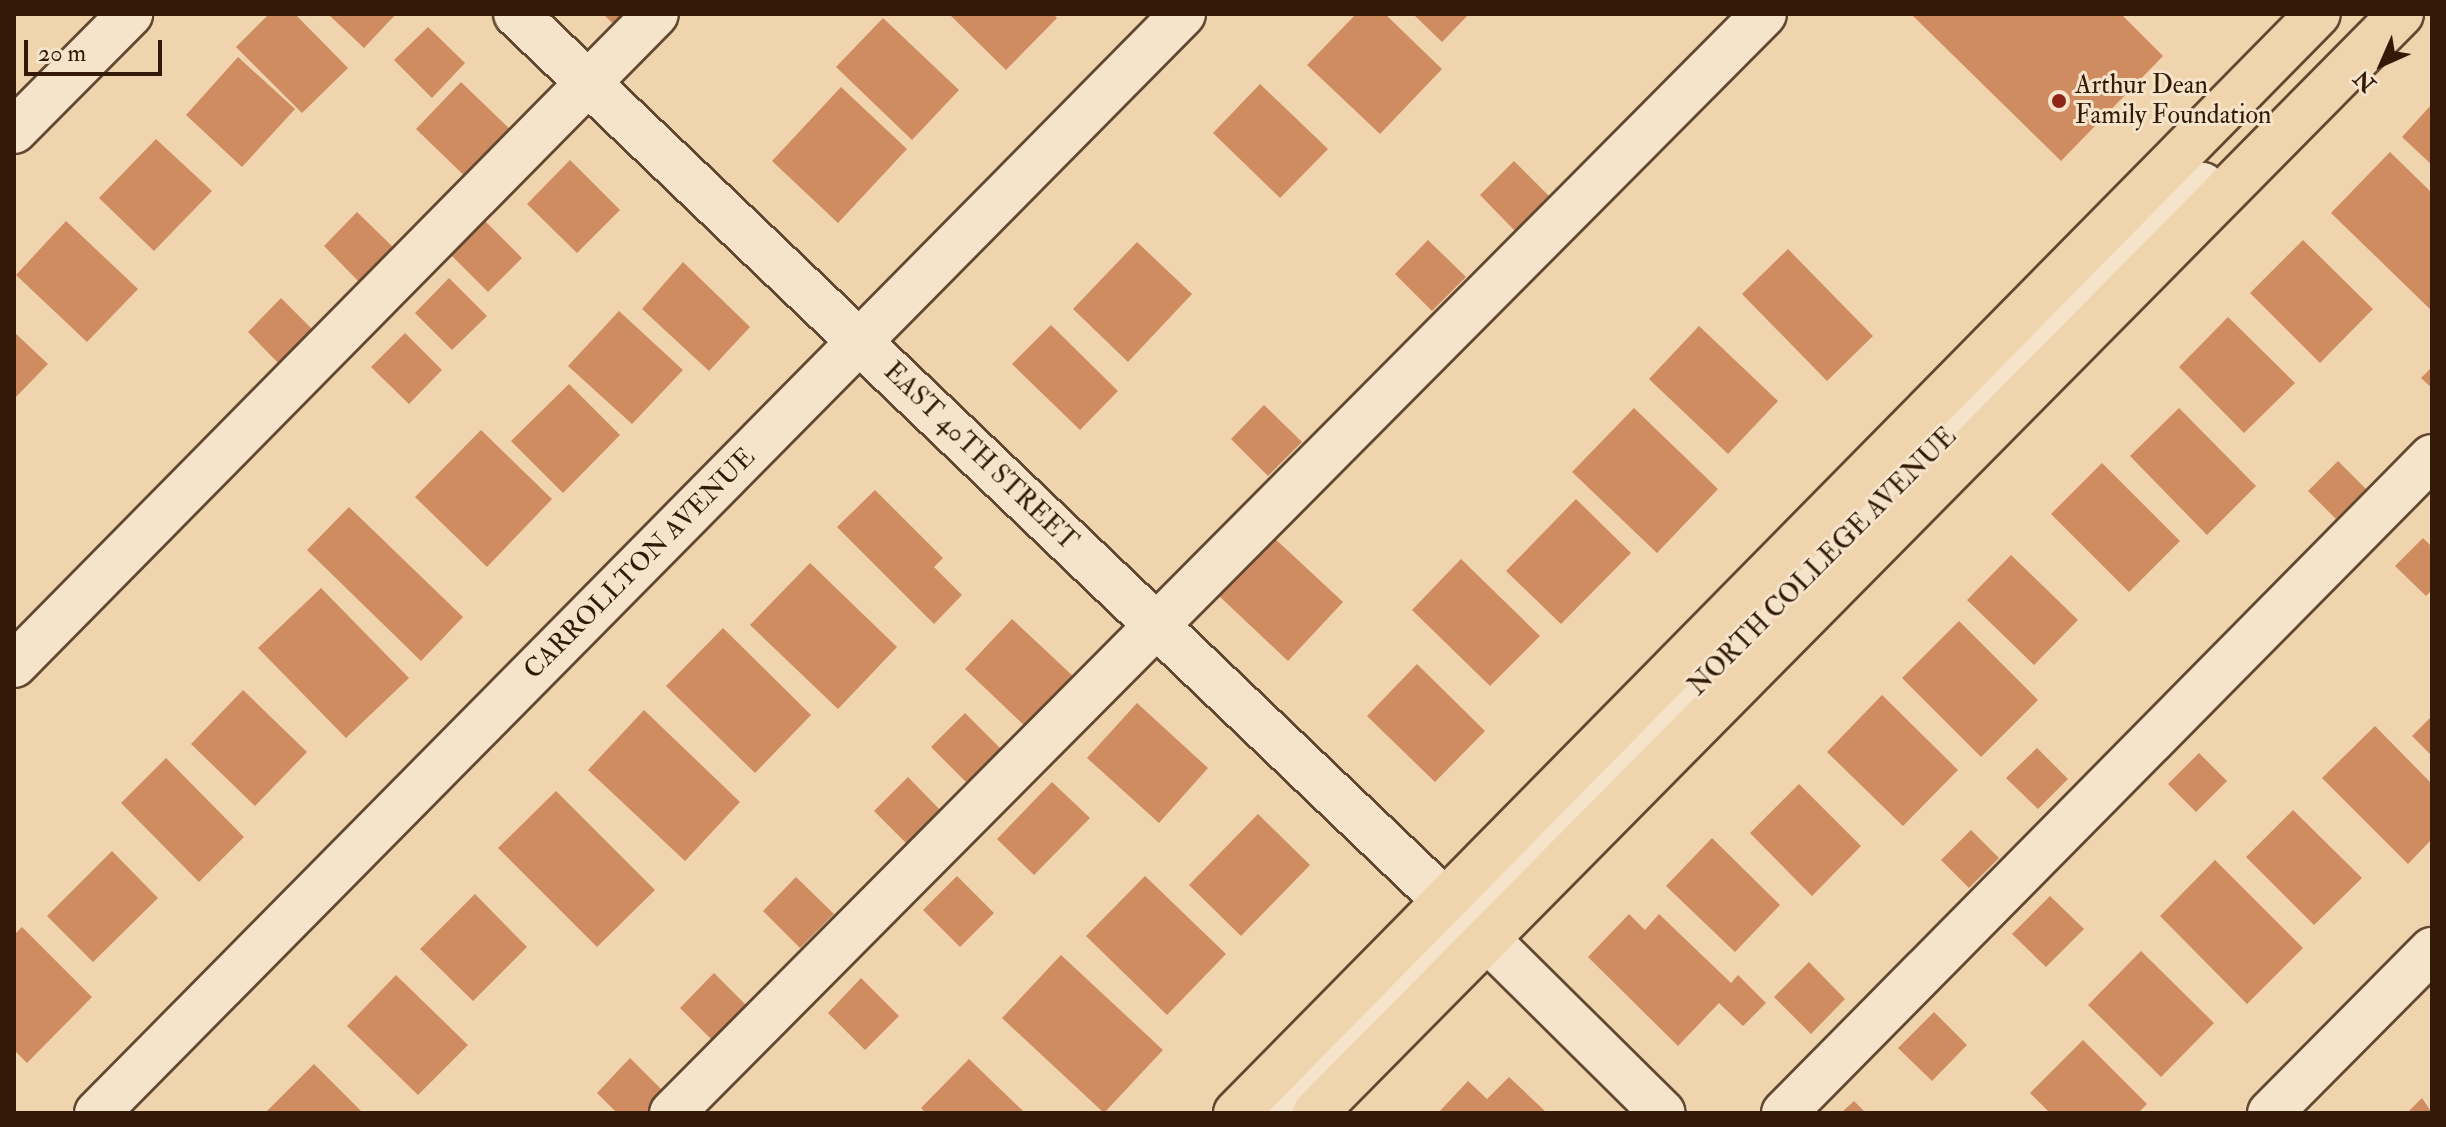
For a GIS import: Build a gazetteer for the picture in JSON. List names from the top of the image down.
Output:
{
  "streets": {
    "main road": ["NORTH COLLEGE AVENUE"],
    "street": ["EAST 40TH STREET", "CARROLLTON AVENUE"]
  },
  "crossings": [
    ["EAST 40TH STREET", "NORTH COLLEGE AVENUE"],
    ["EAST 40TH STREET", "CARROLLTON AVENUE"]
  ],
  "places": ["Arthur Dean Family Foundation"],
  "scale_bar": "20 m",
  "north": "bottom left"
}
